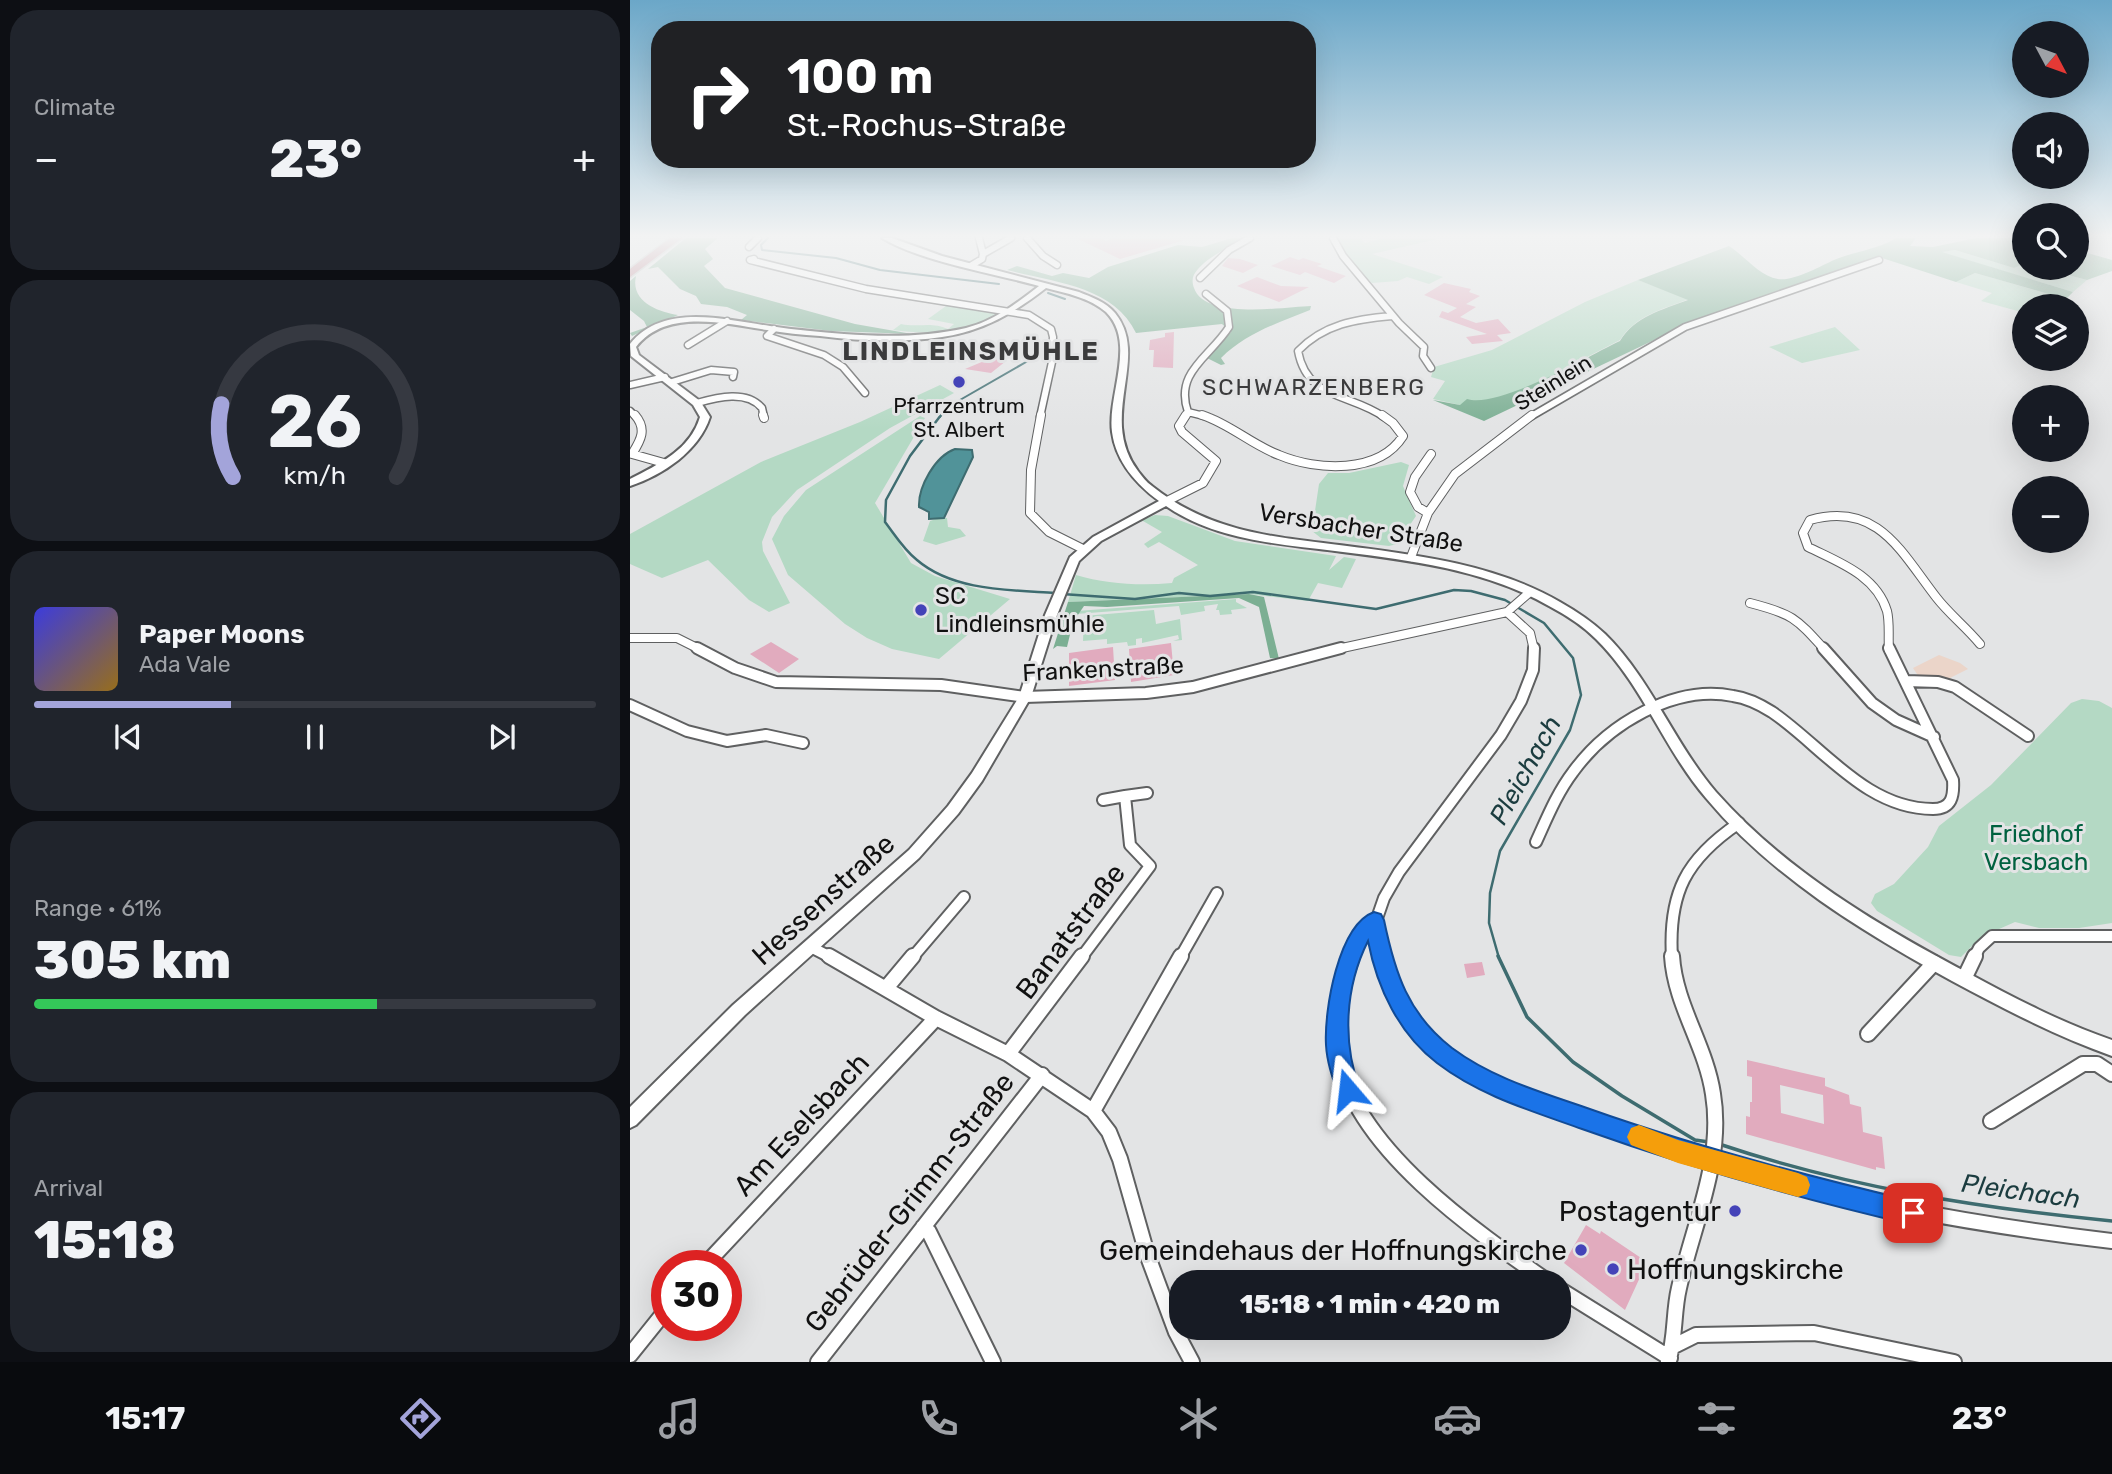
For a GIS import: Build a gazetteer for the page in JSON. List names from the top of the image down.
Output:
{
  "streets": {
    "main road": ["Versbacher Straße", "Hessenstraße"],
    "street": [
      "Steinlein",
      "Frankenstraße",
      "Banatstraße",
      "Am Eselsbach",
      "Gebrüder-Grimm-Straße"
    ]
  },
  "crossings": [
    ["Steinlein", "Versbacher Straße"],
    ["Versbacher Straße", "Frankenstraße"],
    ["Frankenstraße", "Hessenstraße"]
  ],
  "districts": ["LINDLEINSMÜHLE", "SCHWARZENBERG"],
  "water": ["Pleichach"],
  "parks": ["Friedhof Versbach"],
  "places": [
    "Pfarrzentrum St. Albert",
    "SC Lindleinsmühle",
    "Postagentur",
    "Gemeindehaus der Hoffnungskirche",
    "Hoffnungskirche"
  ],
  "north": "bottom right",
  "page": {
    "tile": [
      "Climate",
      ["Range · 61%", "305 km"],
      ["Arrival", "15:18"]
    ],
    "map_buttons": ["+", "−"],
    "turn": ["100 m", "St.-Rochus-Straße"],
    "heat": ["−", "23°", "+"],
    "song": ["Paper Moons", "Ada Vale"],
    "limit": "30",
    "trip": "15:18 · 1 min · 420 m",
    "tabs": ["15:17", "23°"],
    "gauge": ["26", "km/h"]
  }
}
